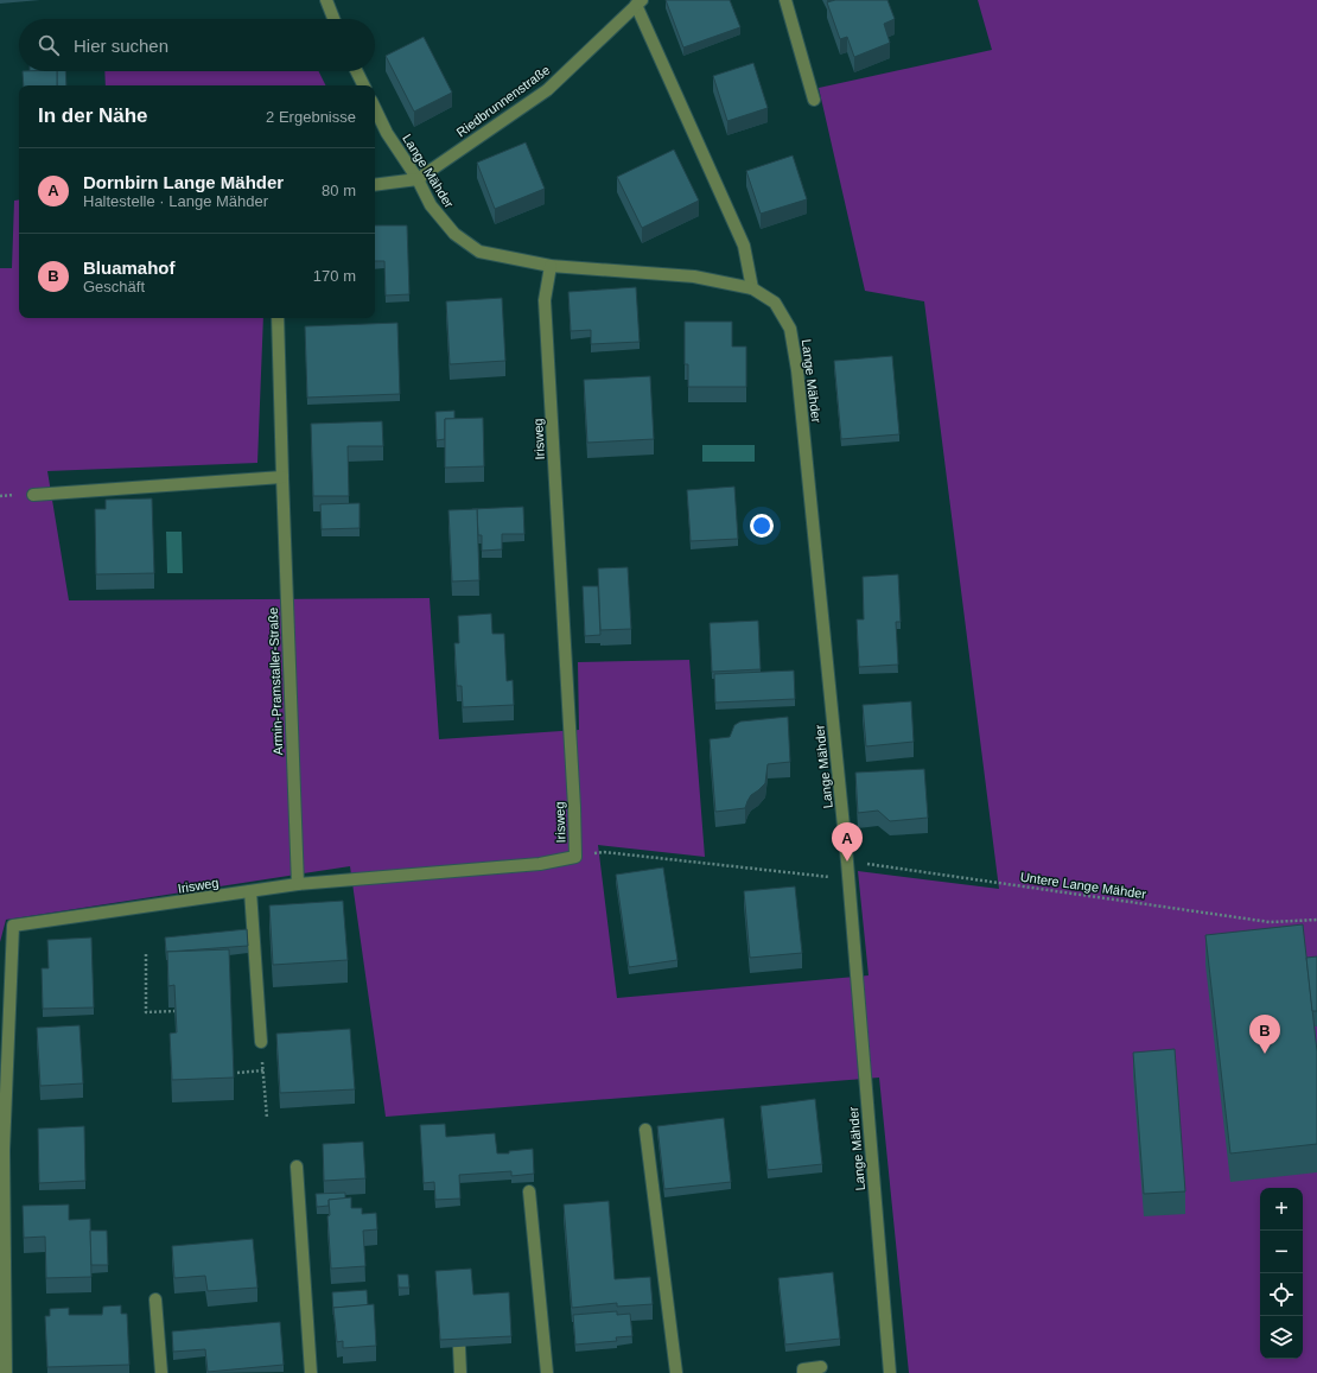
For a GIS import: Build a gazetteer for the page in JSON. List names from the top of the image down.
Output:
{
  "streets": {
    "street": [
      "Riedbrunnenstraße",
      "Lange Mähder",
      "Irisweg",
      "Armin-Pramstaller-Straße"
    ],
    "path": ["Untere Lange Mähder"]
  },
  "crossings": [
    ["Riedbrunnenstraße", "Lange Mähder"],
    ["Lange Mähder", "Irisweg"],
    ["Lange Mähder", "Untere Lange Mähder"],
    ["Irisweg", "Armin-Pramstaller-Straße"]
  ],
  "page": {
    "search": "Hier suchen",
    "heading": ["In der Nähe", "2 Ergebnisse"],
    "list": [
      {
        "mark": "A",
        "name": "Dornbirn Lange Mähder",
        "note": "Haltestelle · Lange Mähder",
        "value": "80 m"
      },
      {
        "mark": "B",
        "name": "Bluamahof",
        "note": "Geschäft",
        "value": "170 m"
      }
    ],
    "pins": ["A", "B"],
    "map_buttons": ["+", "−"]
  }
}
